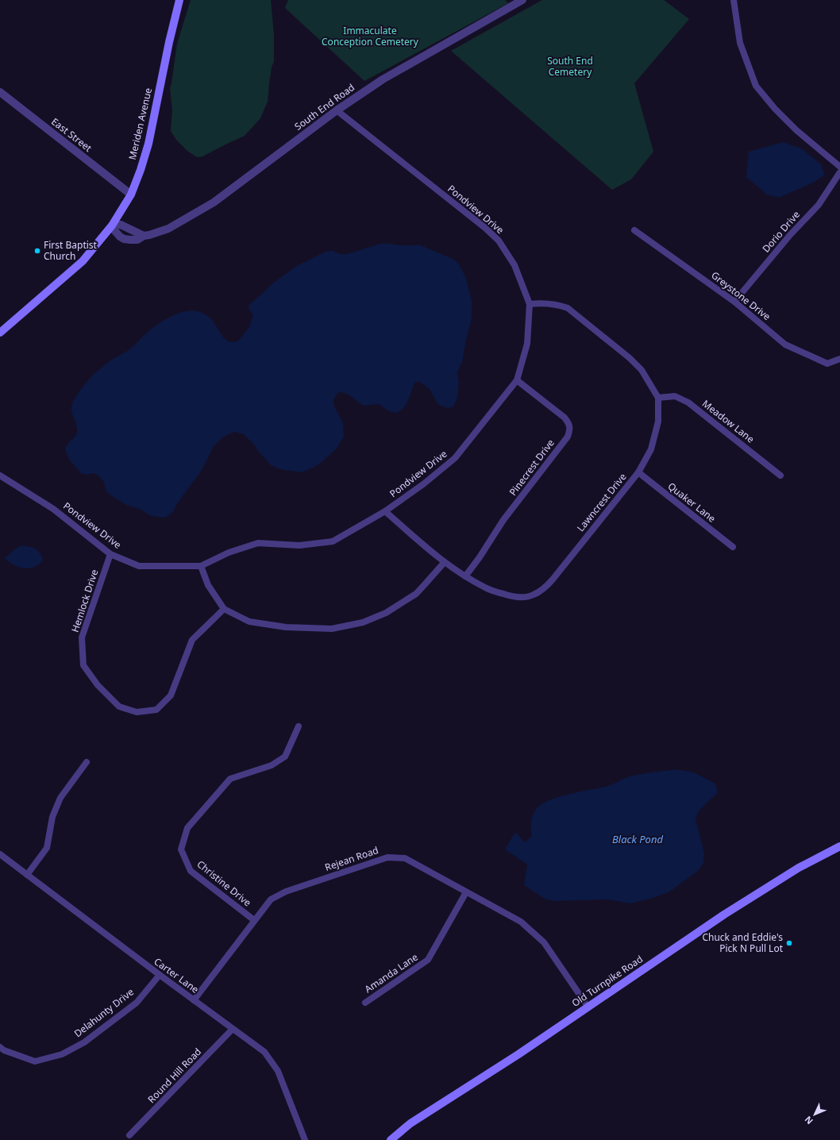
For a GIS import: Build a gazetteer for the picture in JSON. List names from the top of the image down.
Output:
{
  "streets": {
    "main road": ["Meriden Avenue", "Old Turnpike Road"],
    "street": [
      "South End Road",
      "East Street",
      "Pondview Drive",
      "Dorio Drive",
      "Greystone Drive",
      "Meadow Lane",
      "Pinecrest Drive",
      "Lawncrest Drive",
      "Quaker Lane",
      "Hemlock Drive",
      "Rejean Road",
      "Christine Drive",
      "Amanda Lane",
      "Carter Lane",
      "Delahunty Drive",
      "Round Hill Road"
    ]
  },
  "crossings": [
    ["South End Road", "Meriden Avenue"],
    ["South End Road", "Pondview Drive"],
    ["Meriden Avenue", "East Street"],
    ["Pondview Drive", "Pinecrest Drive"],
    ["Pondview Drive", "Lawncrest Drive"],
    ["Pondview Drive", "Hemlock Drive"],
    ["Dorio Drive", "Greystone Drive"],
    ["Meadow Lane", "Lawncrest Drive"],
    ["Pinecrest Drive", "Lawncrest Drive"],
    ["Lawncrest Drive", "Quaker Lane"],
    ["Rejean Road", "Christine Drive"],
    ["Rejean Road", "Amanda Lane"],
    ["Rejean Road", "Carter Lane"],
    ["Rejean Road", "Old Turnpike Road"],
    ["Carter Lane", "Delahunty Drive"],
    ["Carter Lane", "Round Hill Road"]
  ],
  "water": ["Black Pond"],
  "parks": ["Immaculate Conception Cemetery", "South End Cemetery"],
  "places": ["First Baptist Church", "Chuck and Eddie's Pick N Pull Lot"],
  "north": "bottom left"
}
